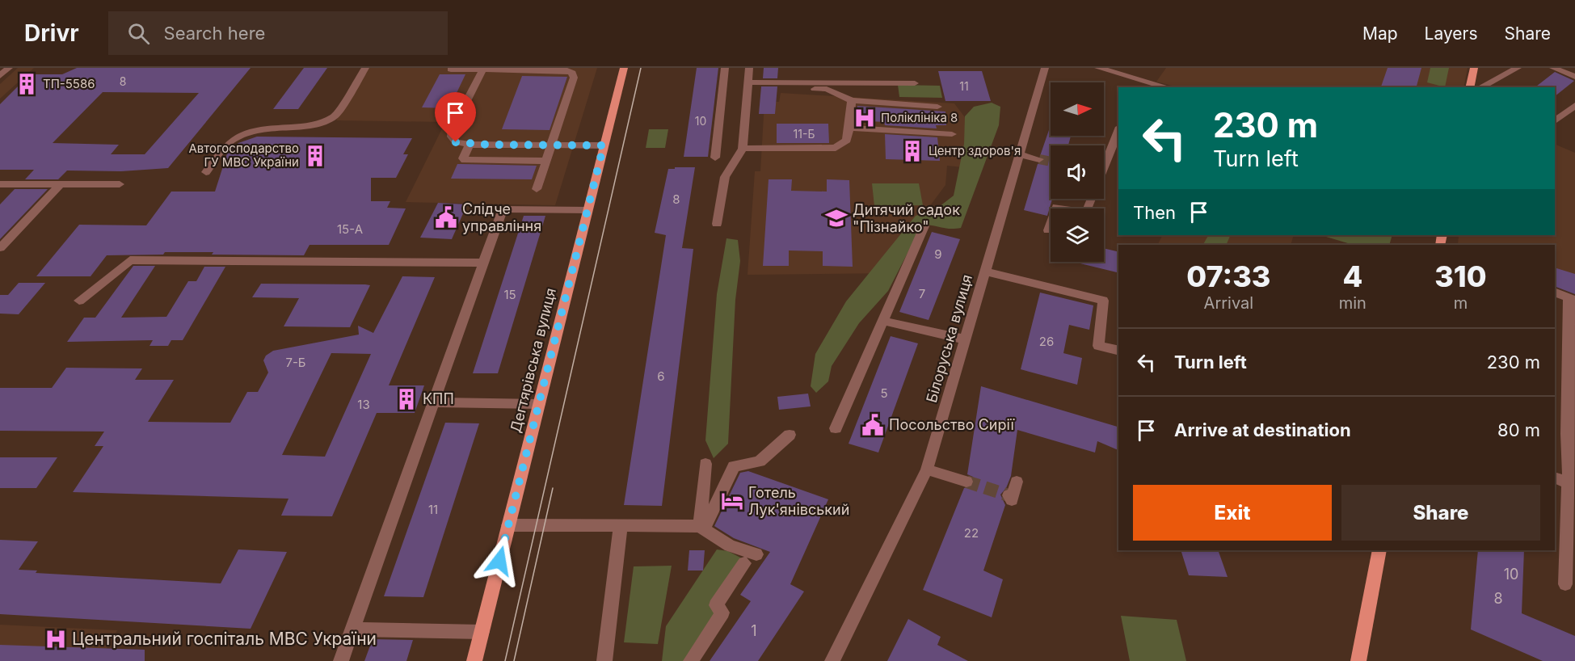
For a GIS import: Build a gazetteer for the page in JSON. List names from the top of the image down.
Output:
{
  "streets": {
    "main road": ["Дегтярівська вулиця"],
    "street": ["Білоруська вулиця"]
  },
  "places": {
    "building": [
      "ТП-5586",
      "Центр здоров'я",
      "Автогосподарство ГУ МВС України",
      "КПП"
    ],
    "hospital": ["Поліклініка 8", "Центральний госпіталь МВС України"],
    "public building": ["Слідче управління", "Посольство Сирії"],
    "school or university": ["Дитячий садок \"Пізнайко\""],
    "hotel": ["Готель Лук'янівський"]
  },
  "house_numbers": [
    "8",
    "11",
    "10",
    "11-Б",
    "8",
    "15-А",
    "9",
    "7",
    "15",
    "26",
    "7-Б",
    "6",
    "5",
    "13",
    "11",
    "22",
    "10",
    "8",
    "1"
  ],
  "north": "right",
  "page": {
    "header": "Drivr",
    "search": "Search here",
    "nav": ["Map", "Layers", "Share"],
    "turn": ["230 m", "Turn left"],
    "then": "Then",
    "eta": [
      "07:33",
      "Arrival",
      "4",
      "min",
      "310",
      "m"
    ],
    "list": [
      {
        "name": "Turn left",
        "value": "230 m"
      },
      {
        "name": "Arrive at destination",
        "value": "80 m"
      }
    ],
    "buttons": ["Exit", "Share"]
  }
}
